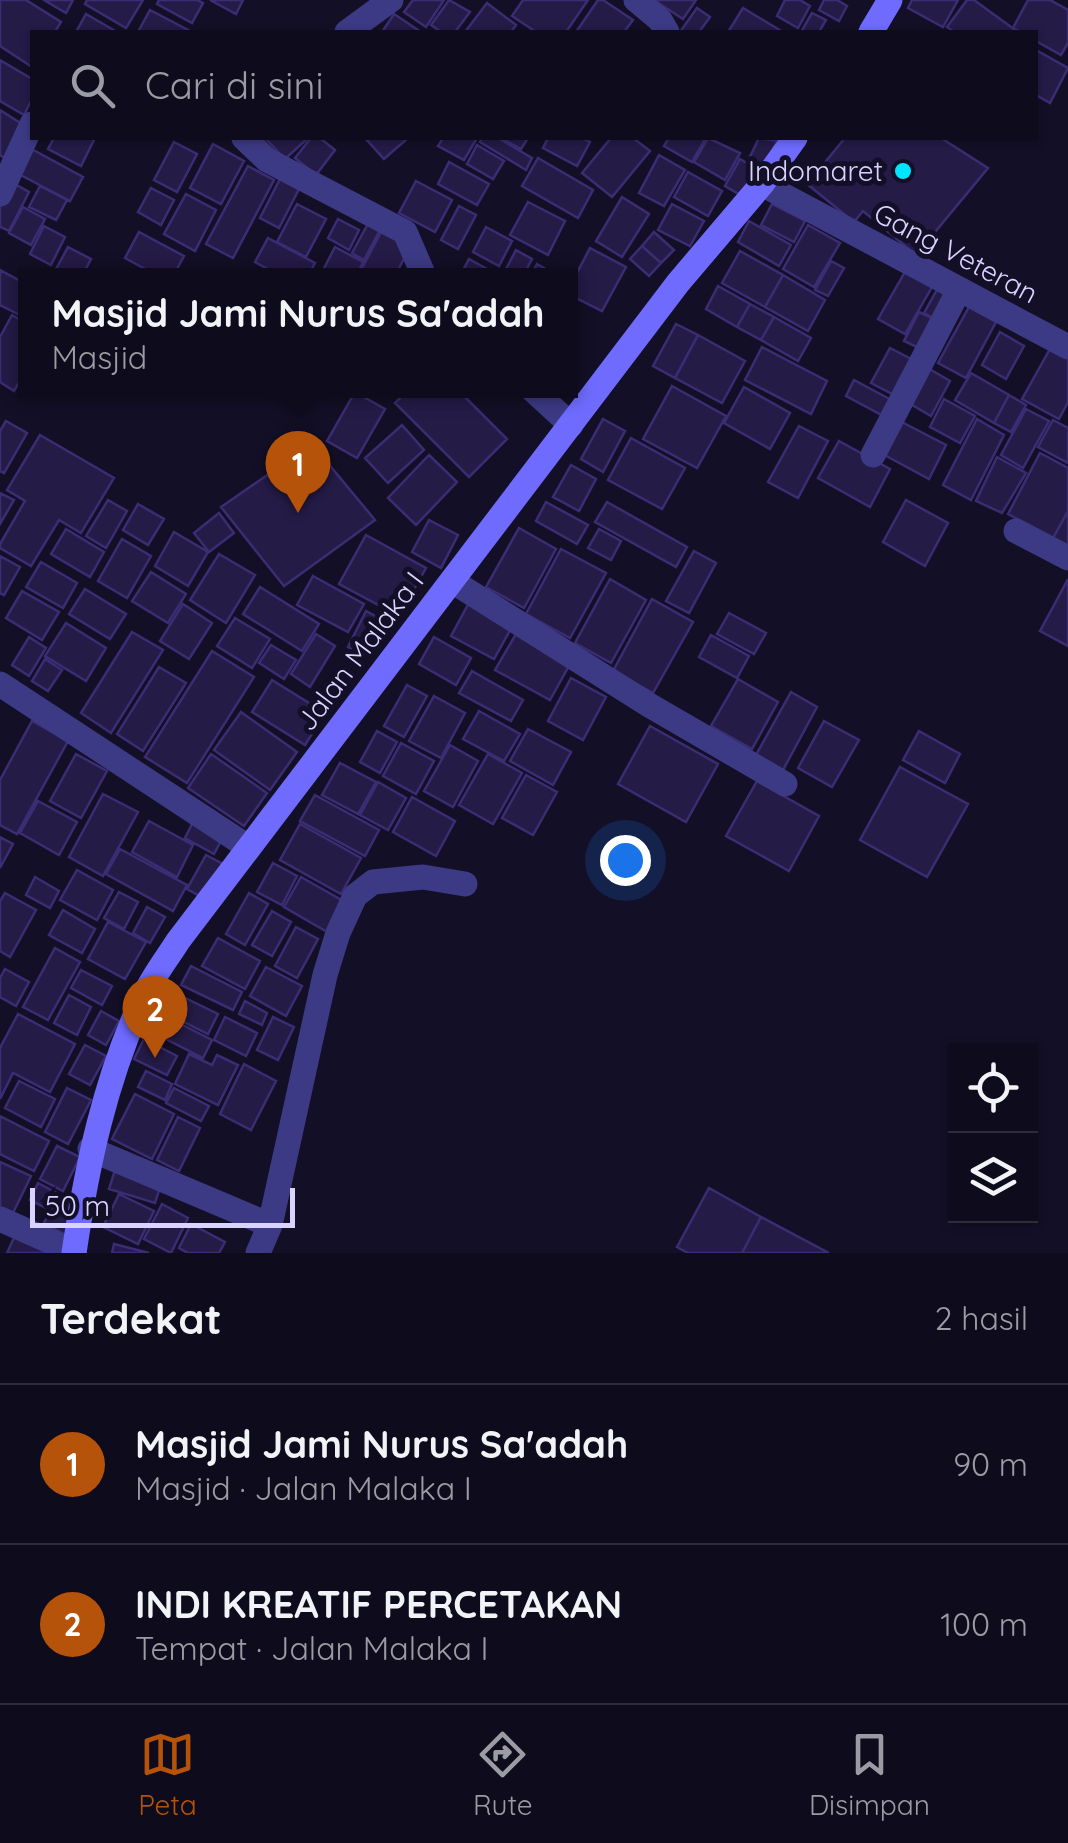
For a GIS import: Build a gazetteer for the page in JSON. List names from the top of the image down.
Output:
{
  "streets": {
    "street": ["Gang Veteran", "Jalan Malaka I"]
  },
  "crossings": [
    ["Gang Veteran", "Jalan Malaka I"]
  ],
  "places": ["Indomaret"],
  "scale_bar": "50 m",
  "page": {
    "search": "Cari di sini",
    "popup": ["Masjid Jami Nurus Sa'adah", "Masjid"],
    "pins": ["1", "2"],
    "scale": "50 m",
    "heading": ["Terdekat", "2 hasil"],
    "list": [
      {
        "mark": "1",
        "name": "Masjid Jami Nurus Sa'adah",
        "note": "Masjid · Jalan Malaka I",
        "value": "90 m"
      },
      {
        "mark": "2",
        "name": "INDI KREATIF PERCETAKAN",
        "note": "Tempat · Jalan Malaka I",
        "value": "100 m"
      }
    ],
    "nav": ["Peta", "Rute", "Disimpan"]
  }
}
